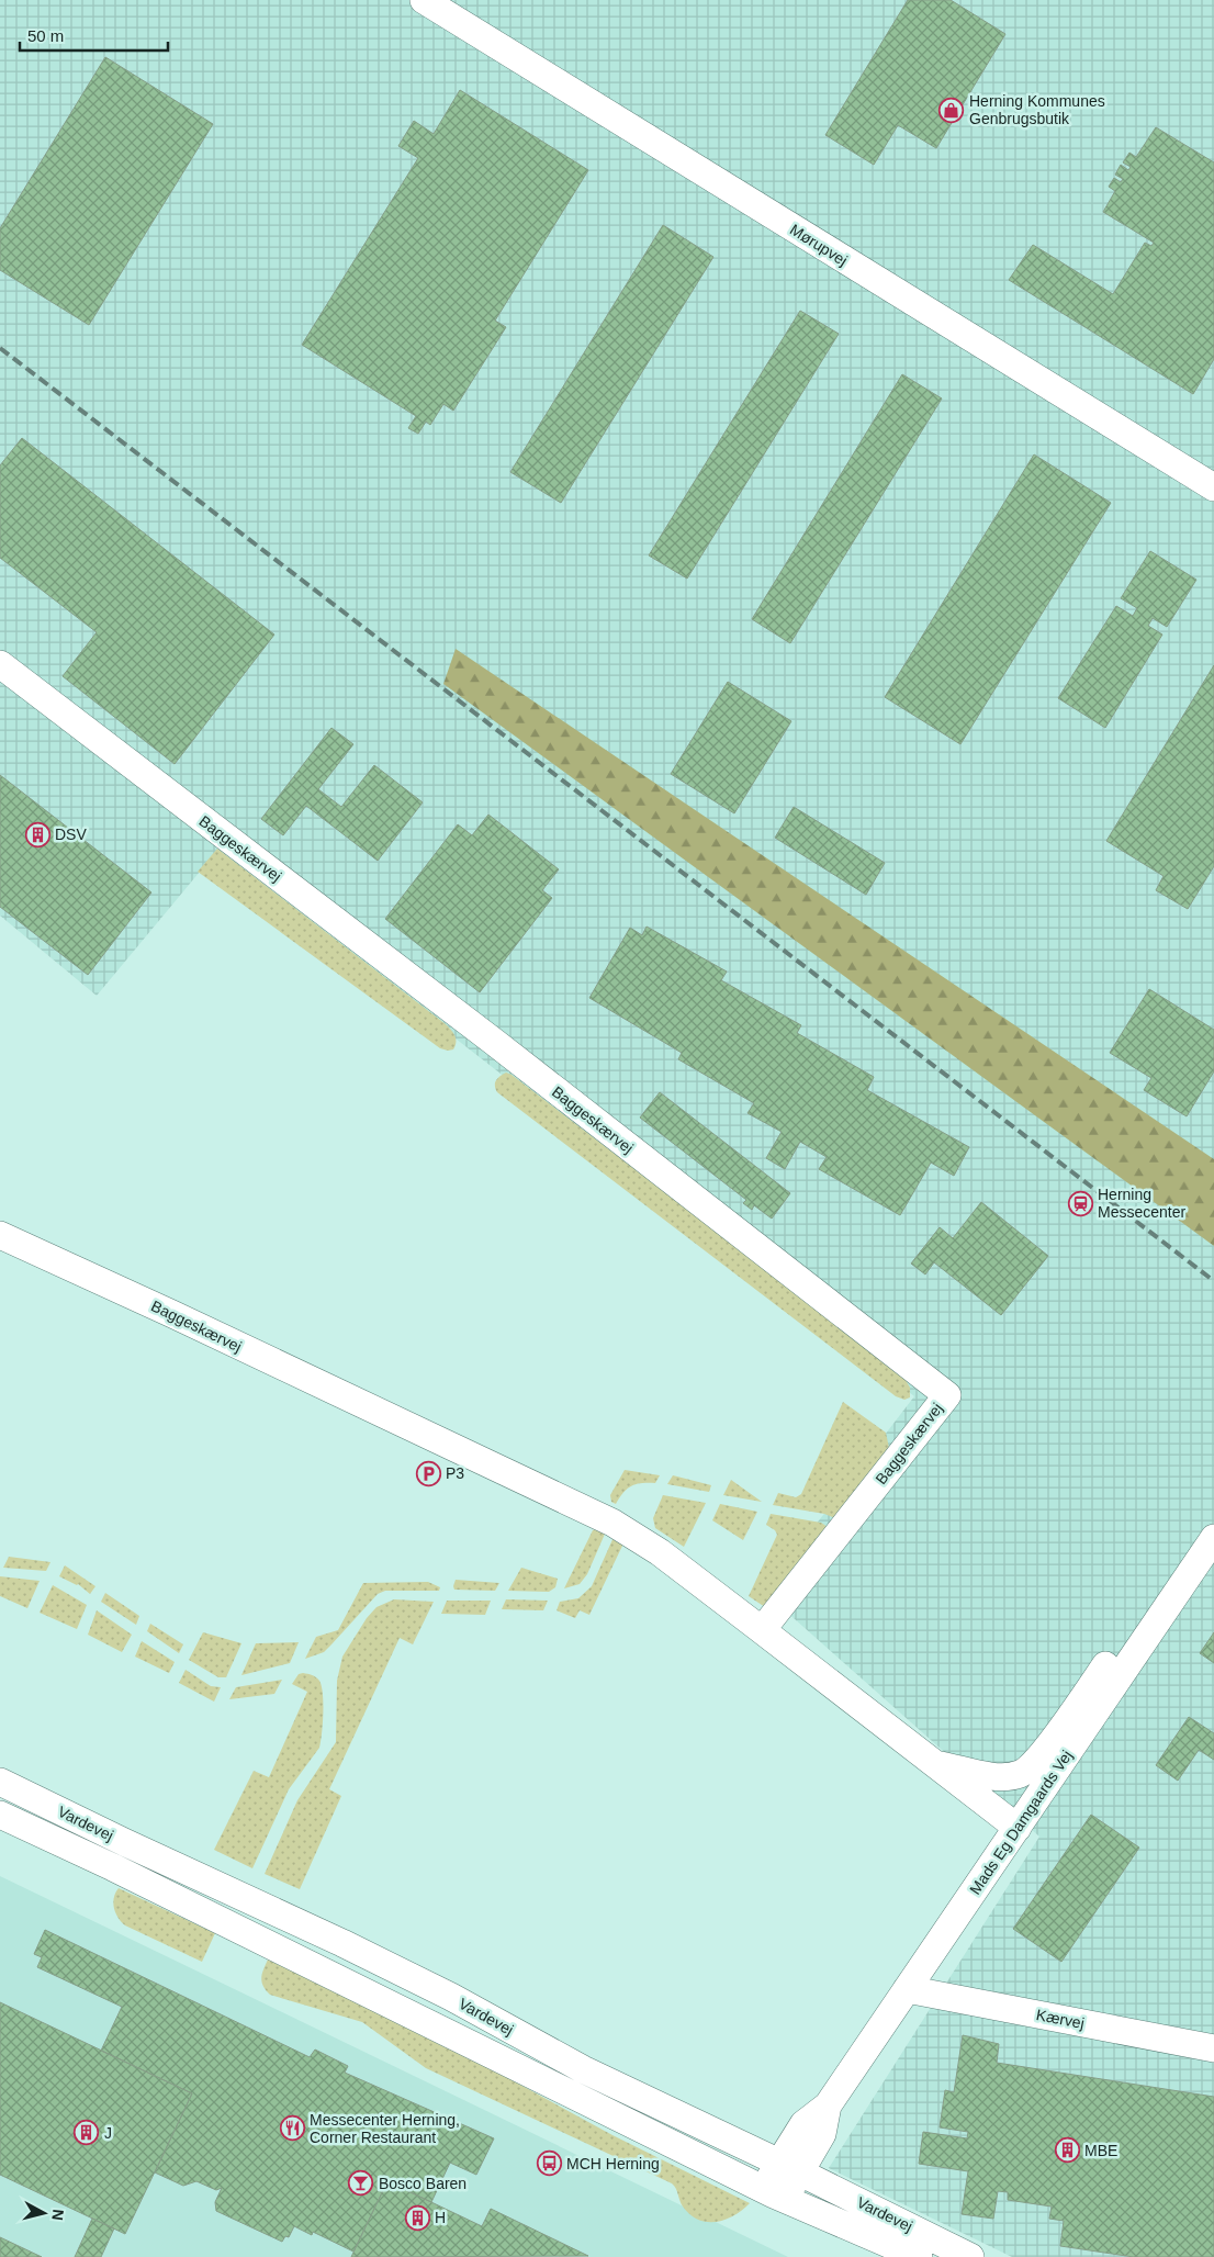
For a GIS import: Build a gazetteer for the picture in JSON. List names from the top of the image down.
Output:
{
  "streets": {
    "street": [
      "Mørupvej",
      "Baggeskærvej",
      "Mads Eg Damgaards Vej",
      "Vardevej",
      "Kærvej"
    ]
  },
  "crossings": [
    ["Baggeskærvej", "Mads Eg Damgaards Vej"],
    ["Mads Eg Damgaards Vej", "Vardevej"],
    ["Mads Eg Damgaards Vej", "Kærvej"]
  ],
  "places": {
    "shop": ["Herning Kommunes Genbrugsbutik"],
    "building": [
      "DSV",
      "J",
      "MBE",
      "H"
    ],
    "station": ["Herning Messecenter"],
    "parking": ["P3"],
    "restaurant": ["Messecenter Herning, Corner Restaurant"],
    "bus stop": ["MCH Herning"],
    "bar": ["Bosco Baren"]
  },
  "scale_bar": "50 m",
  "north": "right"
}
